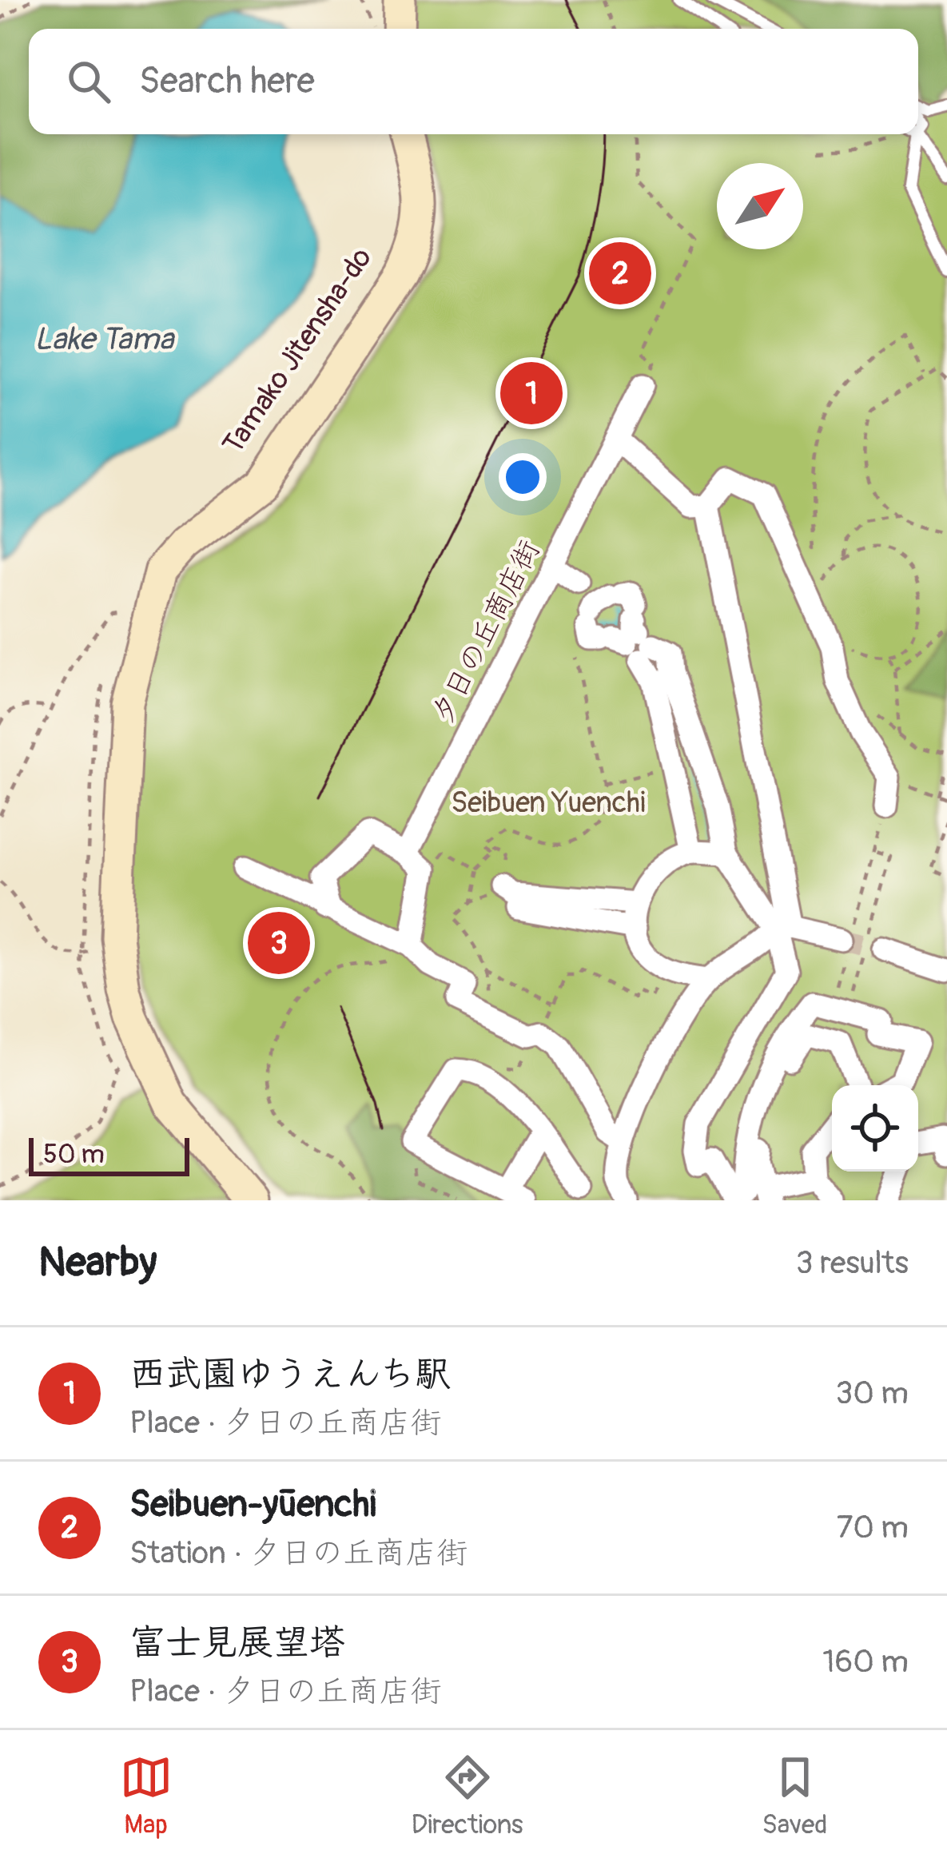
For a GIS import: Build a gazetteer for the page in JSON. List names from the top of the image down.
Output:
{
  "streets": {
    "street": ["夕日の丘商店街"]
  },
  "water": ["Lake Tama"],
  "parks": ["Seibuen Yuenchi"],
  "scale_bar": "50 m",
  "north": "top right",
  "page": {
    "search": "Search here",
    "pins": ["2", "1", "3"],
    "scale": "50 m",
    "heading": ["Nearby", "3 results"],
    "list": [
      {
        "mark": "1",
        "name": "西武園ゆうえんち駅",
        "note": "Place · 夕日の丘商店街",
        "value": "30 m"
      },
      {
        "mark": "2",
        "name": "Seibuen-yūenchi",
        "note": "Station · 夕日の丘商店街",
        "value": "70 m"
      },
      {
        "mark": "3",
        "name": "富士見展望塔",
        "note": "Place · 夕日の丘商店街",
        "value": "160 m"
      }
    ],
    "nav": ["Map", "Directions", "Saved"]
  }
}
